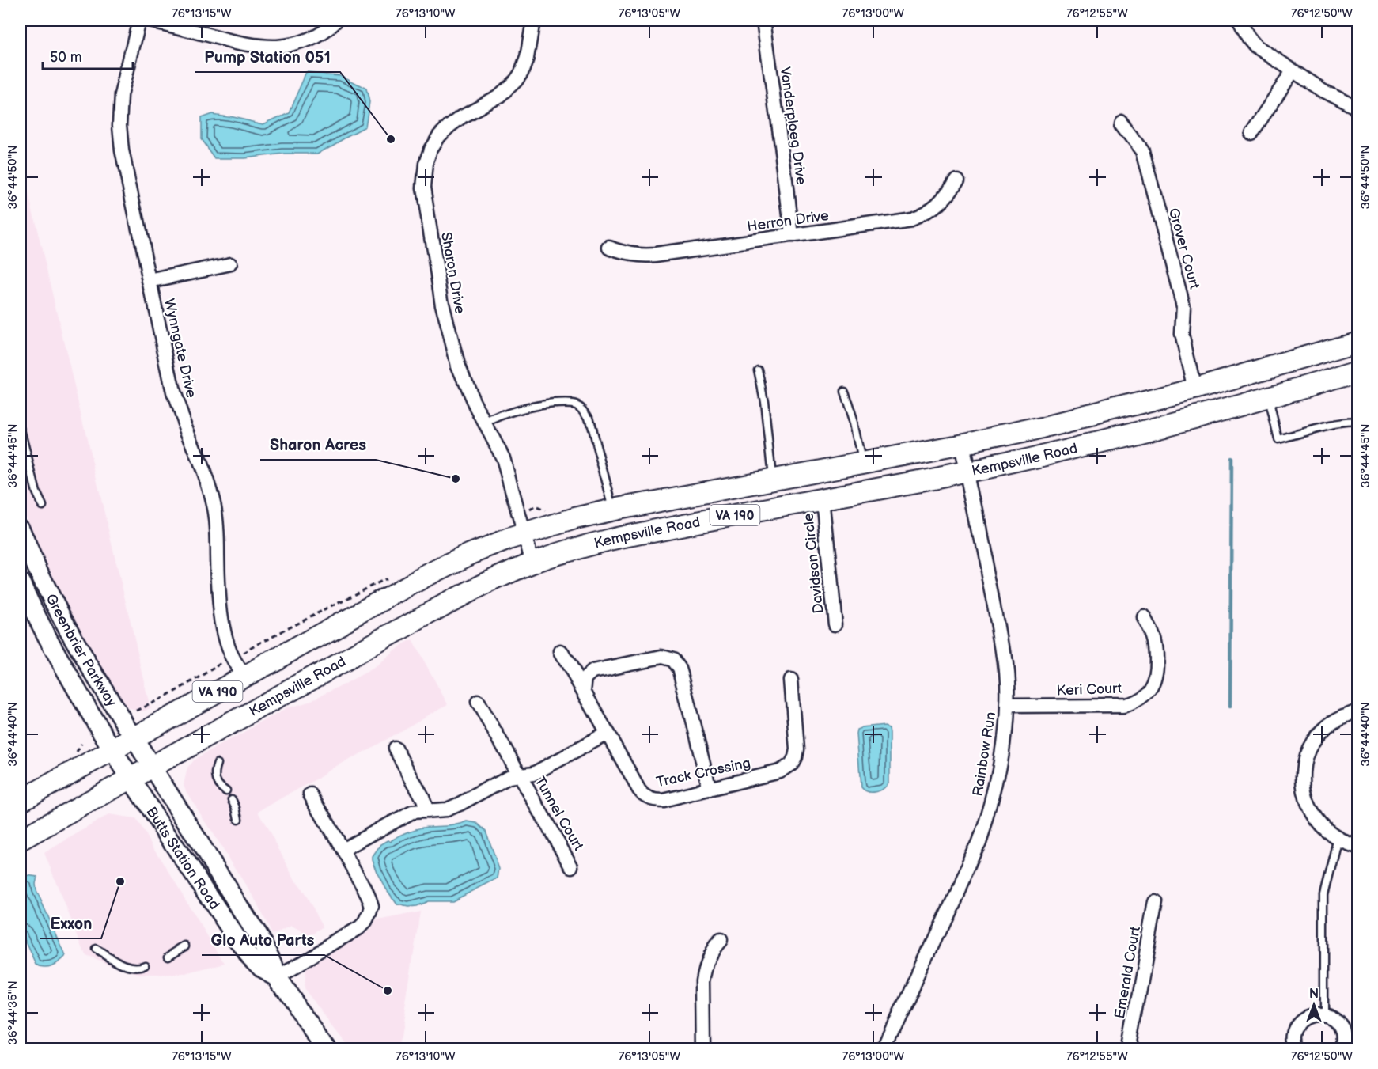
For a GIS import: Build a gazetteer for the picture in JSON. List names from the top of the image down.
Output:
{
  "streets": {
    "main road": [
      "Kempsville Road",
      "VA 190",
      "Greenbrier Parkway",
      "Butts Station Road"
    ],
    "street": [
      "Vanderploeg Drive",
      "Herron Drive",
      "Grover Court",
      "Sharon Drive",
      "Wynngate Drive",
      "Davidson Circle",
      "Keri Court",
      "Rainbow Run",
      "Track Crossing",
      "Tunnel Court",
      "Emerald Court"
    ]
  },
  "crossings": [
    ["Vanderploeg Drive", "Herron Drive"],
    ["Grover Court", "Kempsville Road"],
    ["Sharon Drive", "Kempsville Road"],
    ["Wynngate Drive", "Kempsville Road"],
    ["Kempsville Road", "Davidson Circle"],
    ["Kempsville Road", "Greenbrier Parkway"],
    ["Kempsville Road", "Rainbow Run"],
    ["Kempsville Road", "Butts Station Road"],
    ["Greenbrier Parkway", "Butts Station Road"],
    ["Keri Court", "Rainbow Run"]
  ],
  "places": [
    "Pump Station 051",
    "Sharon Acres",
    "Exxon",
    "Glo Auto Parts"
  ],
  "scale_bar": "50 m",
  "north": "top",
  "coordinates": [
    "76°13'15\"W",
    "76°13'10\"W",
    "76°13'05\"W",
    "76°13'00\"W",
    "76°12'55\"W",
    "76°12'50\"W",
    "36°44'50\"N",
    "36°44'45\"N",
    "36°44'40\"N",
    "36°44'35\"N"
  ]
}
